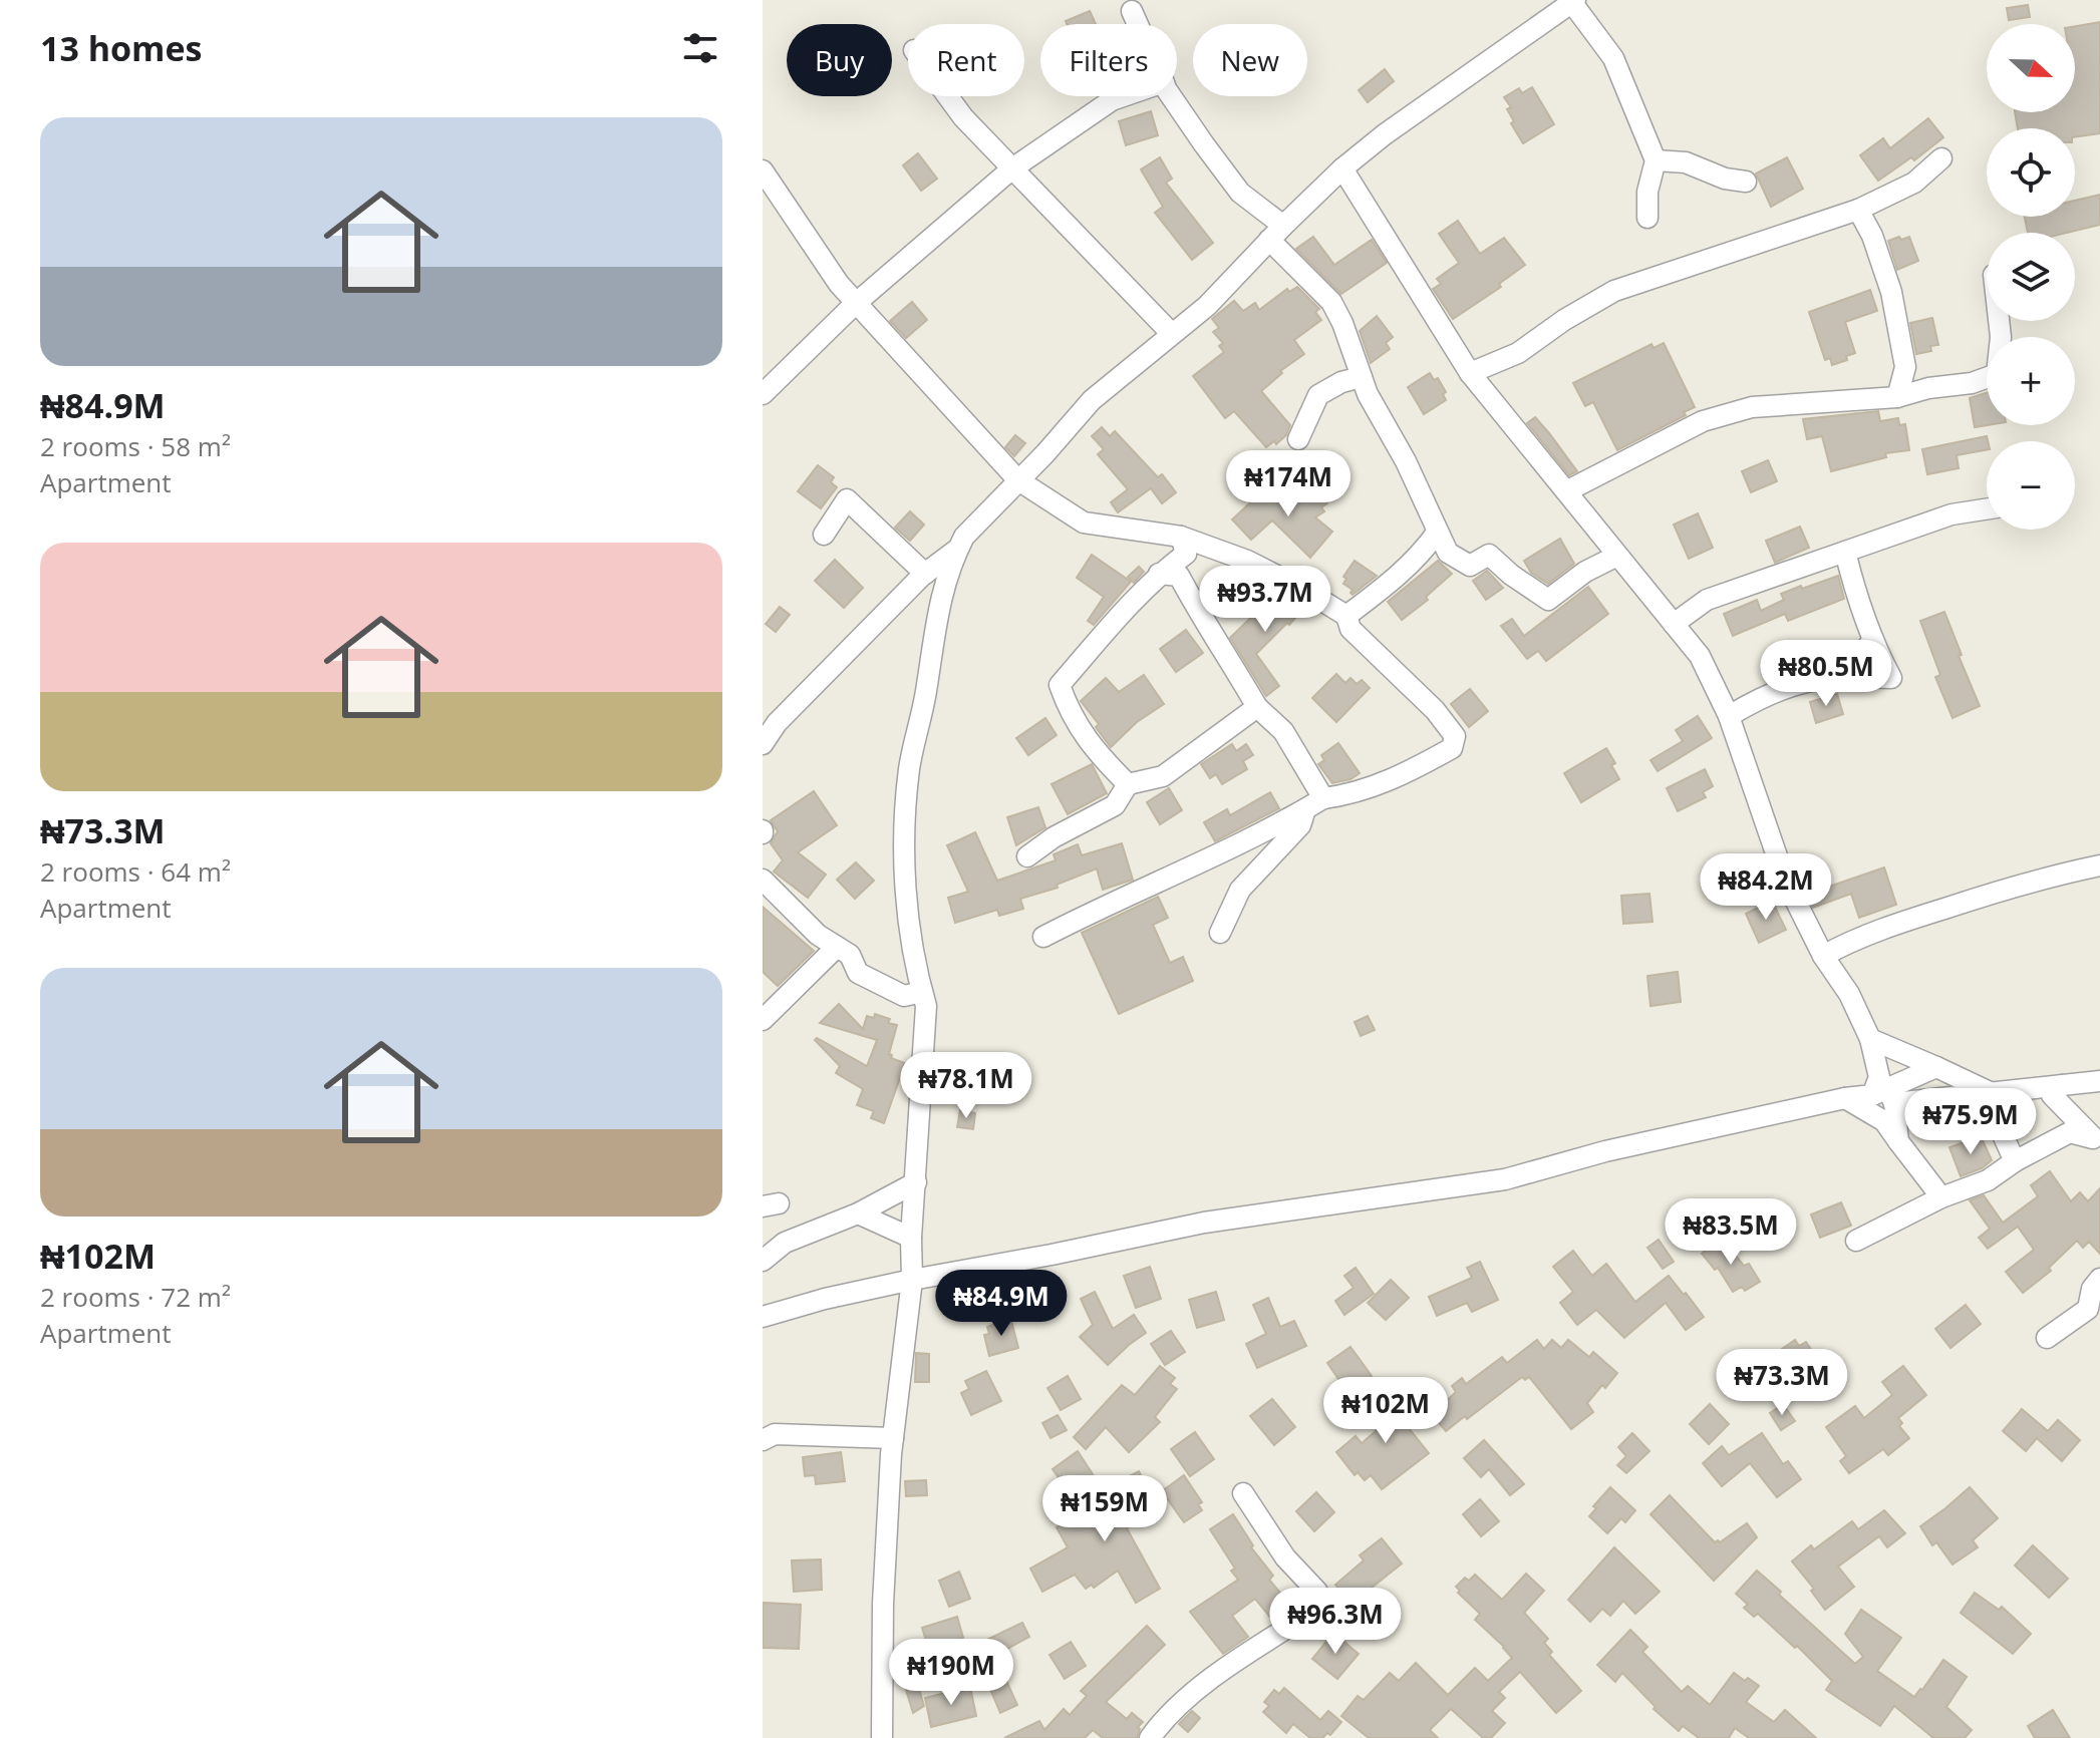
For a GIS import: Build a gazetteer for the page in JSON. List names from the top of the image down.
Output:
{
  "north": "right",
  "page": {
    "heading": "13 homes",
    "map_buttons": ["+", "−"],
    "chip": [
      "Buy",
      "Rent",
      "Filters",
      "New"
    ],
    "list": [
      {
        "name": "₦84.9M",
        "note": "2 rooms · 58 m² · Apartment"
      },
      {
        "name": "₦73.3M",
        "note": "2 rooms · 64 m² · Apartment"
      },
      {
        "name": "₦102M",
        "note": "2 rooms · 72 m² · Apartment"
      }
    ],
    "price": [
      "₦174M",
      "₦93.7M",
      "₦80.5M",
      "₦84.2M",
      "₦78.1M",
      "₦75.9M",
      "₦83.5M",
      "₦84.9M",
      "₦73.3M",
      "₦102M",
      "₦159M",
      "₦96.3M",
      "₦190M"
    ]
  }
}
